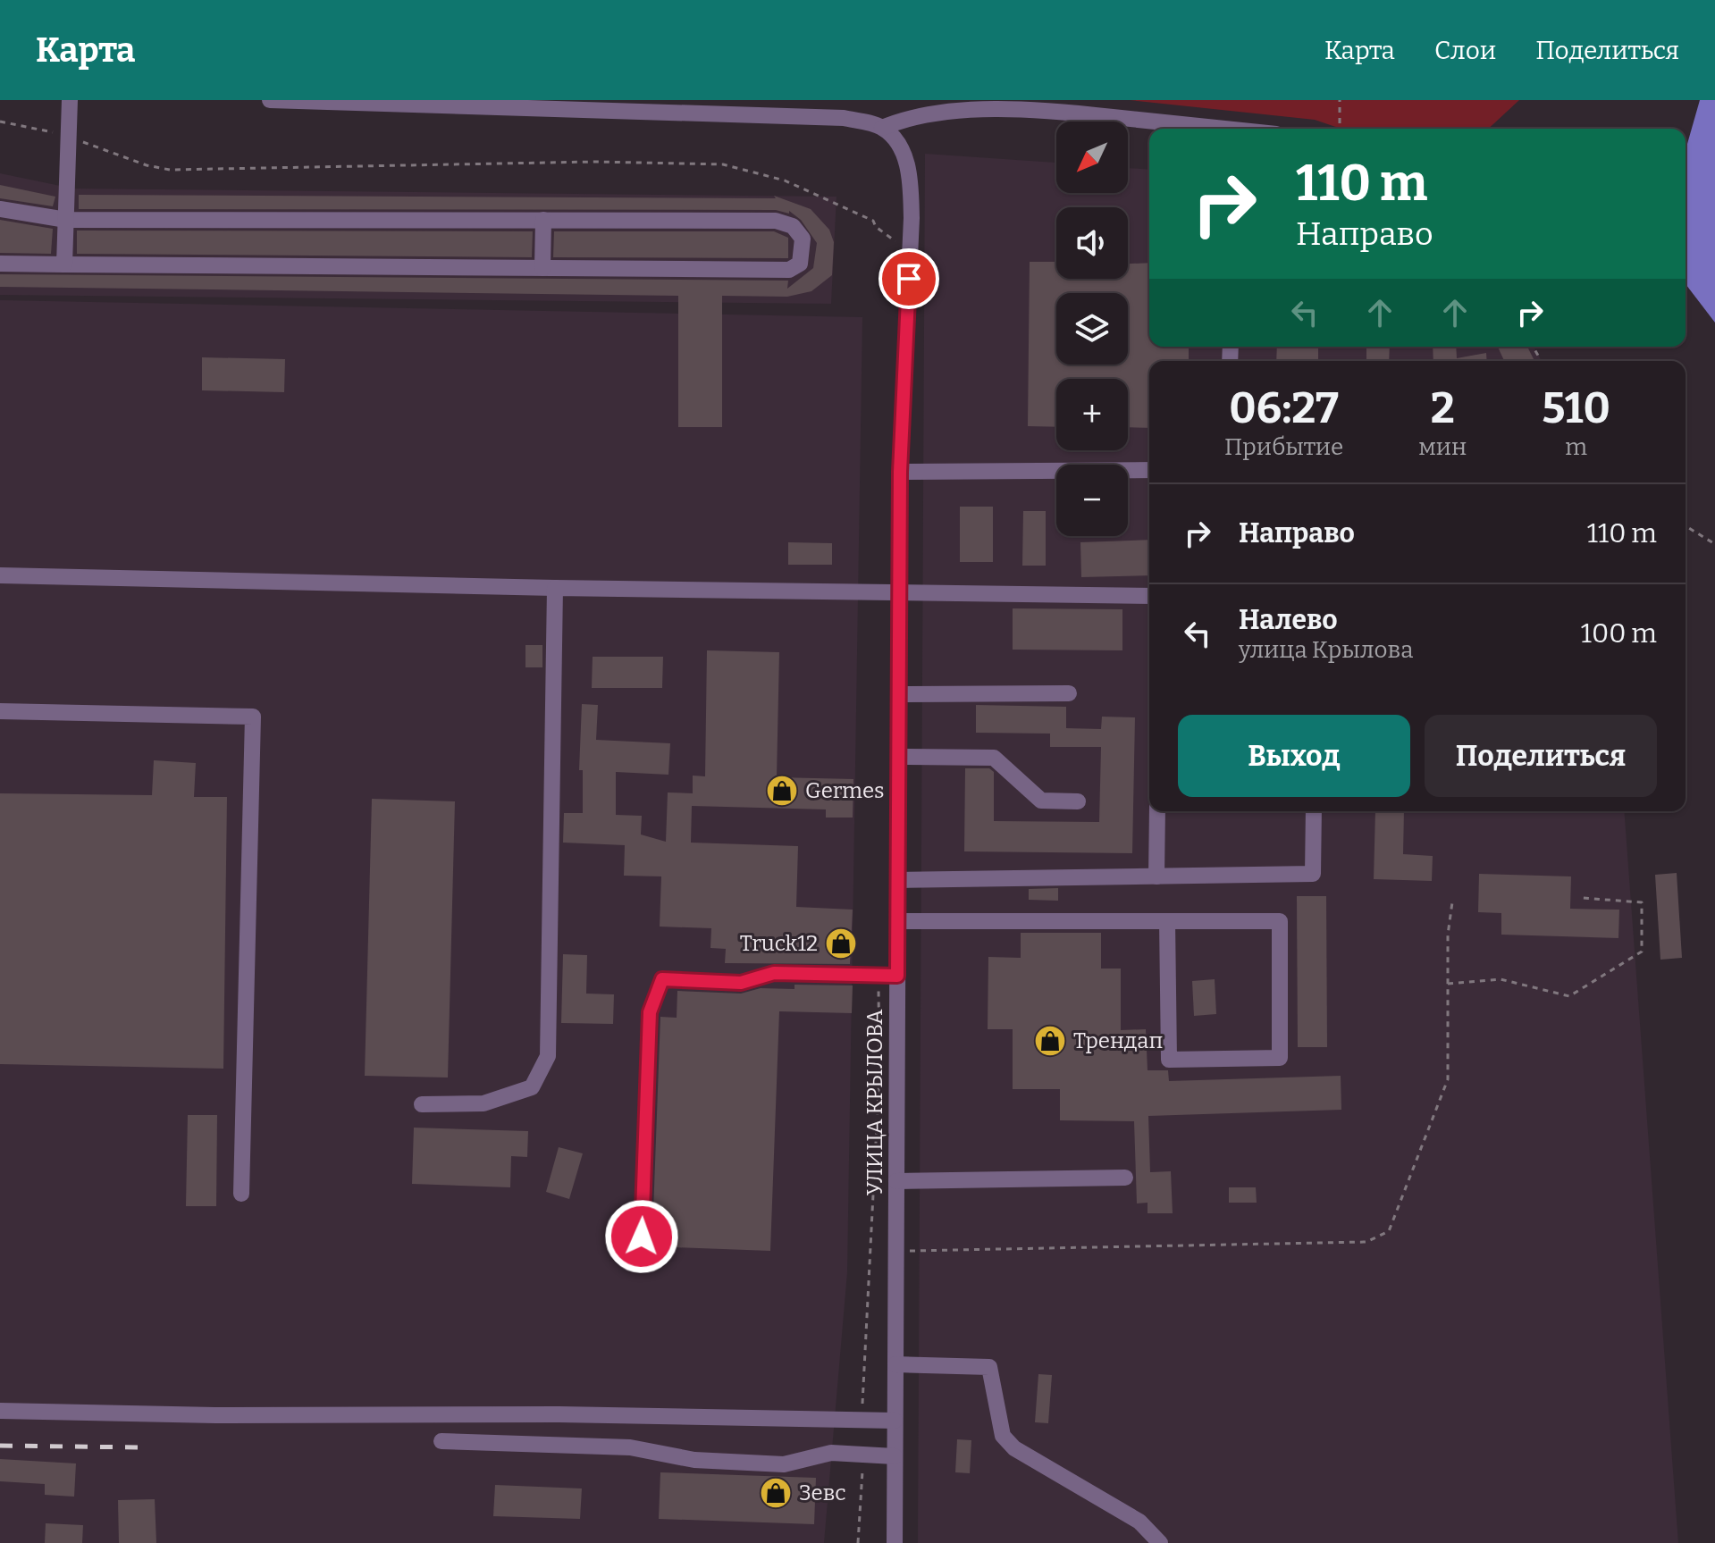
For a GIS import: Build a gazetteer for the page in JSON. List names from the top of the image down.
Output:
{
  "streets": {
    "street": ["УЛИЦА КРЫЛОВА"]
  },
  "places": {
    "shop": [
      "Germes",
      "Truck12",
      "Трендап",
      "Зевс"
    ]
  },
  "north": "bottom left",
  "page": {
    "header": "Карта",
    "nav": ["Карта", "Слои", "Поделиться"],
    "map_buttons": ["+", "−"],
    "turn": ["110 m", "Направо"],
    "eta": [
      "06:27",
      "Прибытие",
      "2",
      "мин",
      "510",
      "m"
    ],
    "list": [
      {
        "name": "Направо",
        "value": "110 m"
      },
      {
        "name": "Налево",
        "note": "улица Крылова",
        "value": "100 m"
      }
    ],
    "buttons": ["Выход", "Поделиться"]
  }
}
